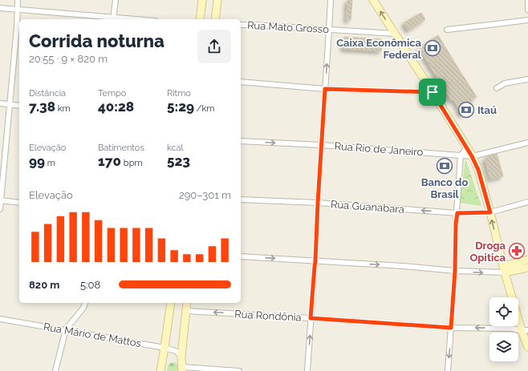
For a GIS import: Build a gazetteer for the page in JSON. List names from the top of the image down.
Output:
{
  "streets": {
    "street": [
      "Rua Mato Grosso",
      "Rua Rio de Janeiro",
      "Rua Guanabara",
      "Rua Rondônia",
      "Rua Mário de Mattos"
    ]
  },
  "one_way": ["Rua Guanabara", "Rua Rondônia"],
  "places": {
    "bank": ["Caixa Econômica Federal", "Itaú", "Banco do Brasil"],
    "pharmacy": ["Droga Opitica"]
  },
  "page": {
    "heading": ["Corrida noturna", "20:55 · 9 × 820 m"],
    "stats": [
      ["Distância", "7.38 km"],
      ["Tempo", "40:28"],
      ["Ritmo", "5:29 /km"],
      ["Elevação", "99 m"],
      ["Batimentos", "170 bpm"],
      ["kcal", "523"]
    ],
    "chart": ["Elevação", "290–301 m"],
    "list": [
      {
        "name": "820 m",
        "note": "5:08"
      }
    ]
  }
}
